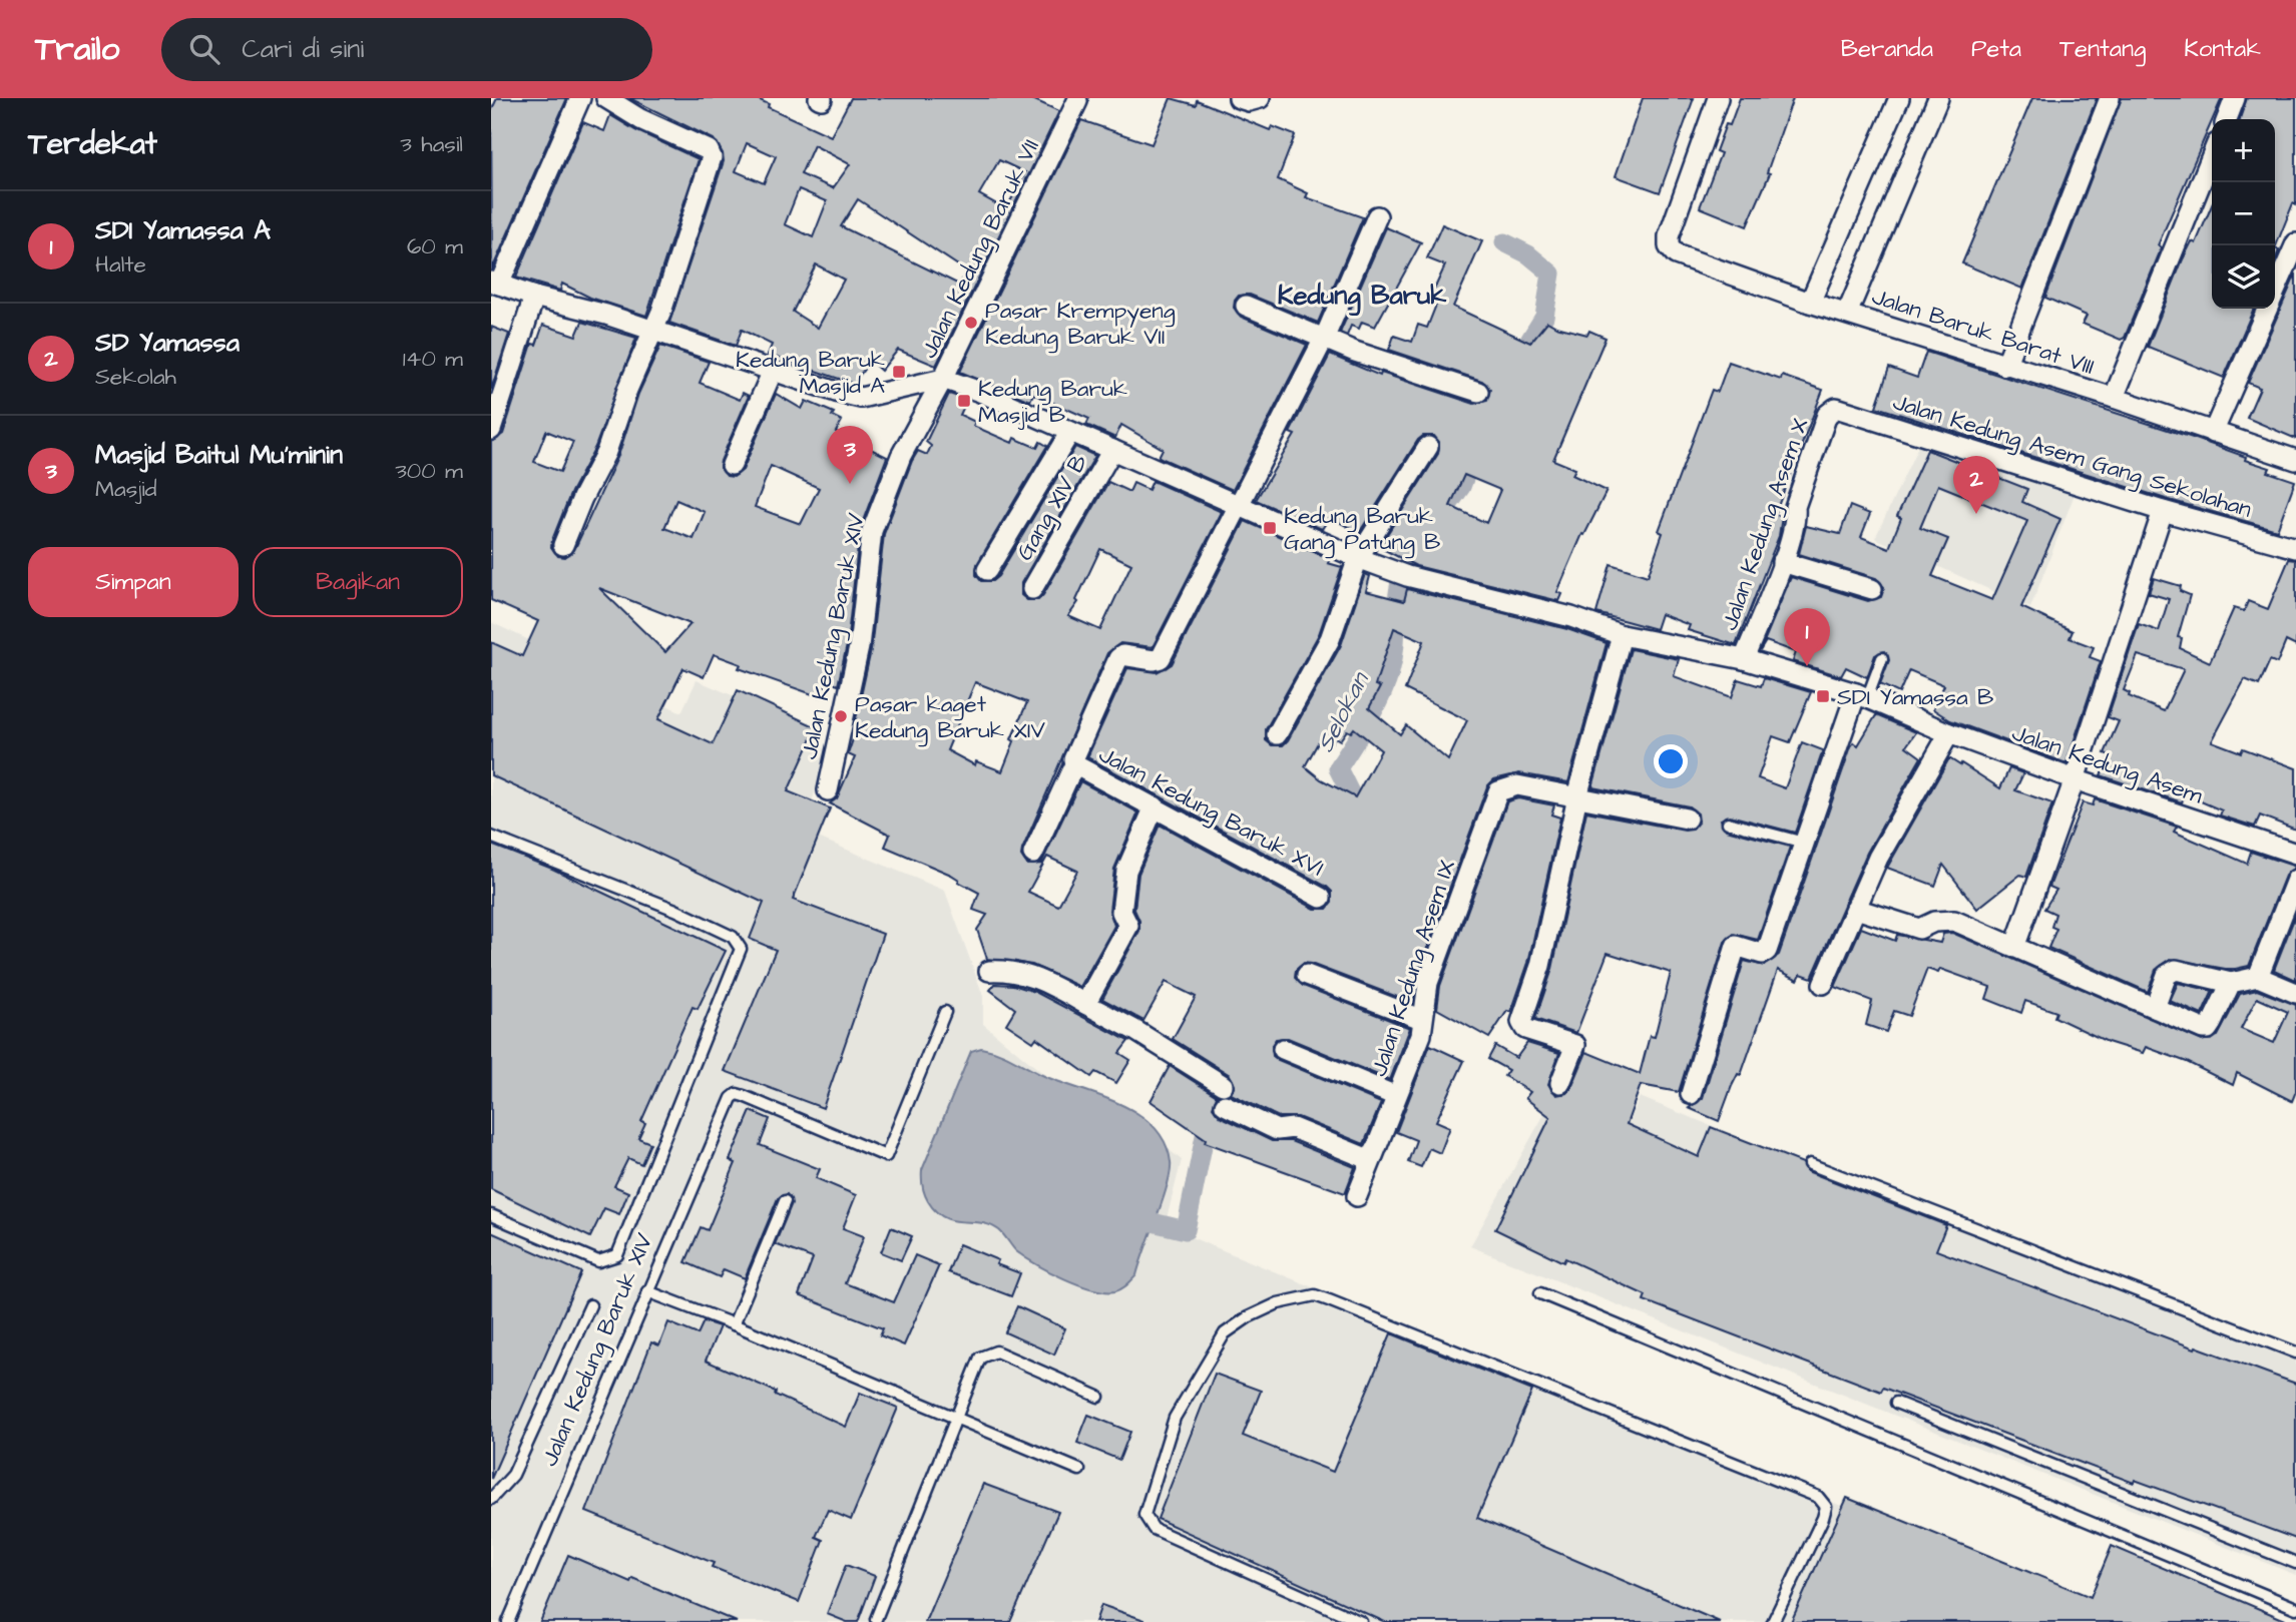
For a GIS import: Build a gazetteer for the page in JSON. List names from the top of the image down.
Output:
{
  "streets": {
    "street": [
      "Jalan Kedung Baruk VII",
      "Jalan Baruk Barat VIII",
      "Jalan Kedung Asem Gang Sekolahan",
      "Gang XIV B",
      "Jalan Kedung Asem X",
      "Jalan Kedung Baruk XIV",
      "Jalan Kedung Asem",
      "Jalan Kedung Baruk XVI",
      "Jalan Kedung Asem IX"
    ]
  },
  "crossings": [
    ["Jalan Kedung Baruk VII", "Jalan Kedung Baruk XIV"],
    ["Jalan Kedung Baruk VII", "Jalan Kedung Asem"],
    ["Jalan Kedung Asem Gang Sekolahan", "Jalan Kedung Asem X"],
    ["Gang XIV B", "Jalan Kedung Asem"],
    ["Jalan Kedung Asem X", "Jalan Kedung Asem"],
    ["Jalan Kedung Baruk XIV", "Jalan Kedung Asem"],
    ["Jalan Kedung Asem", "Jalan Kedung Baruk XVI"]
  ],
  "districts": ["Kedung Baruk"],
  "water": ["Selokan"],
  "places": {
    "other": ["Pasar Krempyeng Kedung Baruk VII", "Pasar kaget Kedung Baruk XIV"],
    "transit": [
      "Kedung Baruk Masjid A",
      "Kedung Baruk Masjid B",
      "Kedung Baruk Gang Patung B",
      "SDI Yamassa B"
    ]
  },
  "page": {
    "header": "Trailo",
    "search": "Cari di sini",
    "nav": [
      "Beranda",
      "Peta",
      "Tentang",
      "Kontak"
    ],
    "heading": ["Terdekat", "3 hasil"],
    "map_buttons": ["+", "−"],
    "list": [
      {
        "mark": "1",
        "name": "SDI Yamassa A",
        "note": "Halte",
        "value": "60 m"
      },
      {
        "mark": "2",
        "name": "SD Yamassa",
        "note": "Sekolah",
        "value": "140 m"
      },
      {
        "mark": "3",
        "name": "Masjid Baitul Mu'minin",
        "note": "Masjid",
        "value": "300 m"
      }
    ],
    "pins": ["3", "2", "1"],
    "buttons": ["Simpan", "Bagikan"]
  }
}
